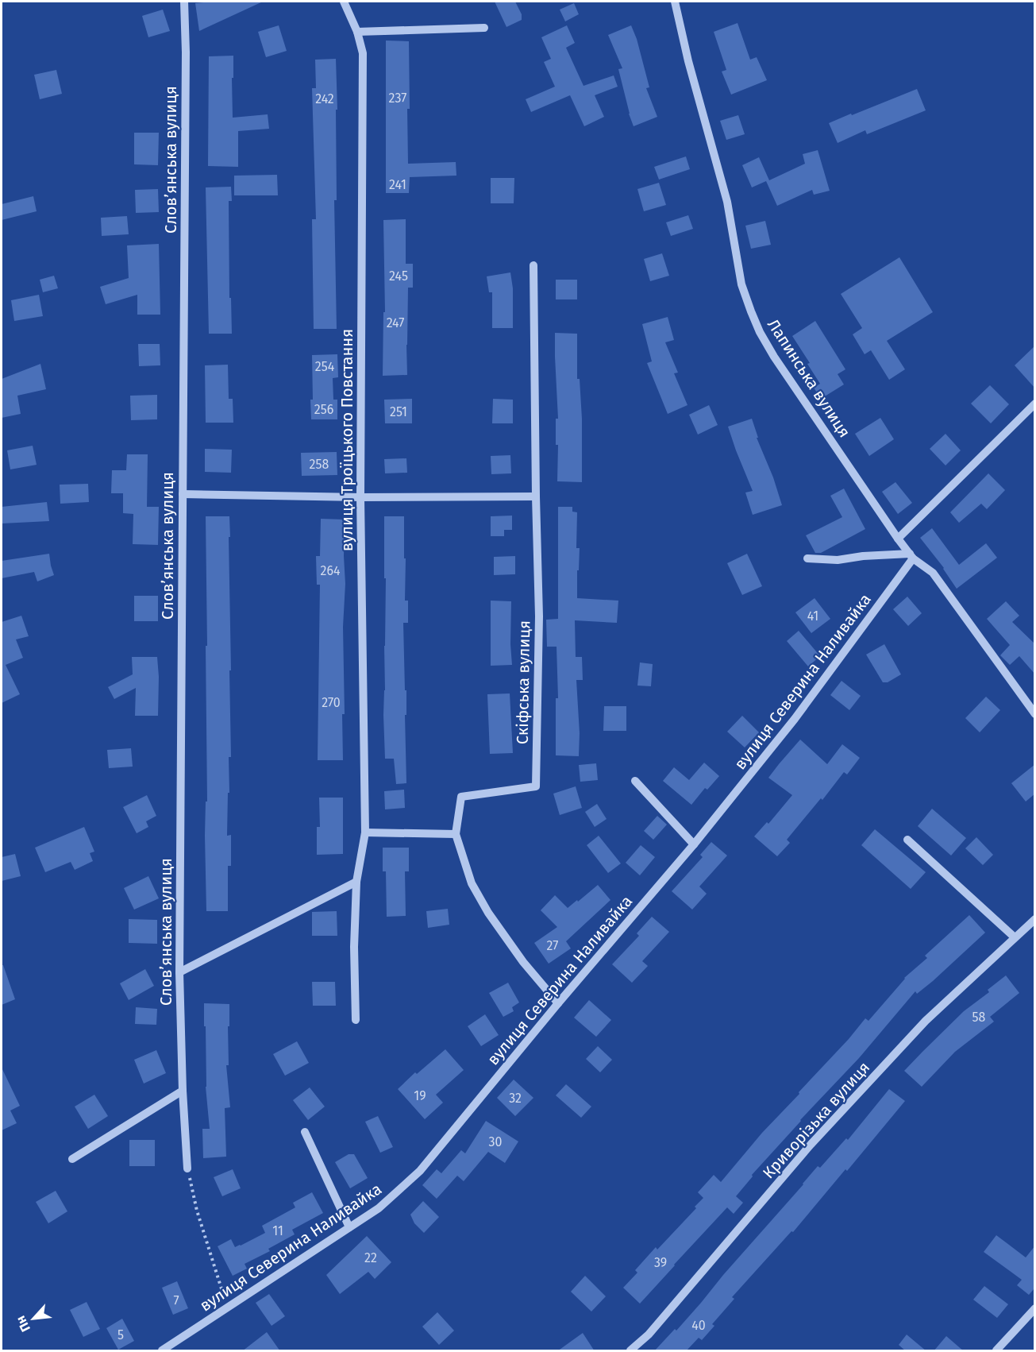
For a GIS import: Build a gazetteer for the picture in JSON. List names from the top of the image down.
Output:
{
  "streets": {
    "street": [
      "Словʼянська вулиця",
      "Лапинська вулиця",
      "вулиця Троїцького Повстання",
      "вулиця Северина Наливайка",
      "Скіфська вулиця",
      "Криворізька вулиця"
    ]
  },
  "crossings": [
    ["Лапинська вулиця", "вулиця Северина Наливайка"],
    ["вулиця Северина Наливайка", "Скіфська вулиця"]
  ],
  "house_numbers": [
    "237",
    "242",
    "241",
    "245",
    "247",
    "254",
    "256",
    "251",
    "258",
    "264",
    "41",
    "270",
    "27",
    "58",
    "19",
    "32",
    "30",
    "11",
    "22",
    "39",
    "7",
    "40",
    "5"
  ],
  "north": "bottom left"
}
